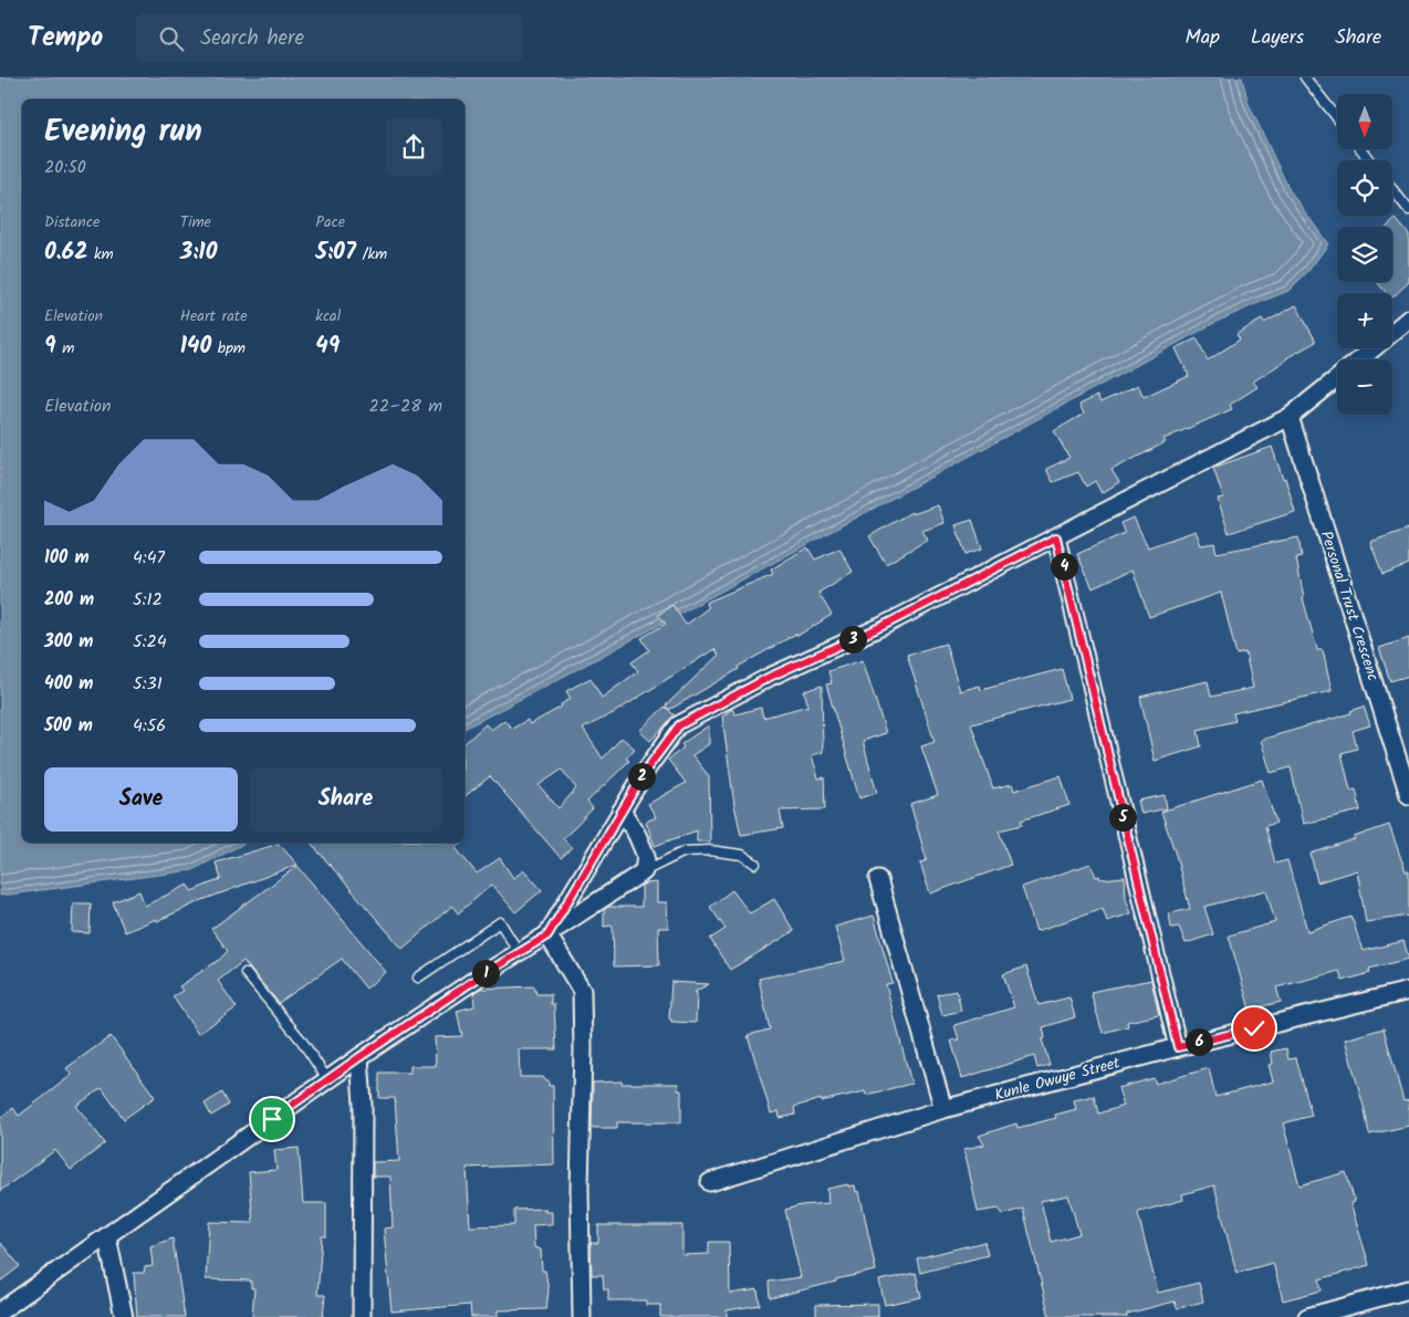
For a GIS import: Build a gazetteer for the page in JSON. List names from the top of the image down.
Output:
{
  "streets": {
    "street": ["Personal Trust Crescenc", "Kunle Owuye Street"]
  },
  "north": "bottom",
  "page": {
    "header": "Tempo",
    "search": "Search here",
    "nav": ["Map", "Layers", "Share"],
    "map_buttons": ["+", "−"],
    "heading": ["Evening run", "20:50"],
    "stats": [
      ["Distance", "0.62 km"],
      ["Time", "3:10"],
      ["Pace", "5:07 /km"],
      ["Elevation", "9 m"],
      ["Heart rate", "140 bpm"],
      ["kcal", "49"]
    ],
    "chart": ["Elevation", "22–28 m"],
    "list": [
      {
        "name": "100 m",
        "note": "4:47"
      },
      {
        "name": "200 m",
        "note": "5:12"
      },
      {
        "name": "300 m",
        "note": "5:24"
      },
      {
        "name": "400 m",
        "note": "5:31"
      },
      {
        "name": "500 m",
        "note": "4:56"
      }
    ],
    "pins": [
      "4",
      "3",
      "2",
      "5",
      "1",
      "6"
    ],
    "buttons": ["Save", "Share"]
  }
}
